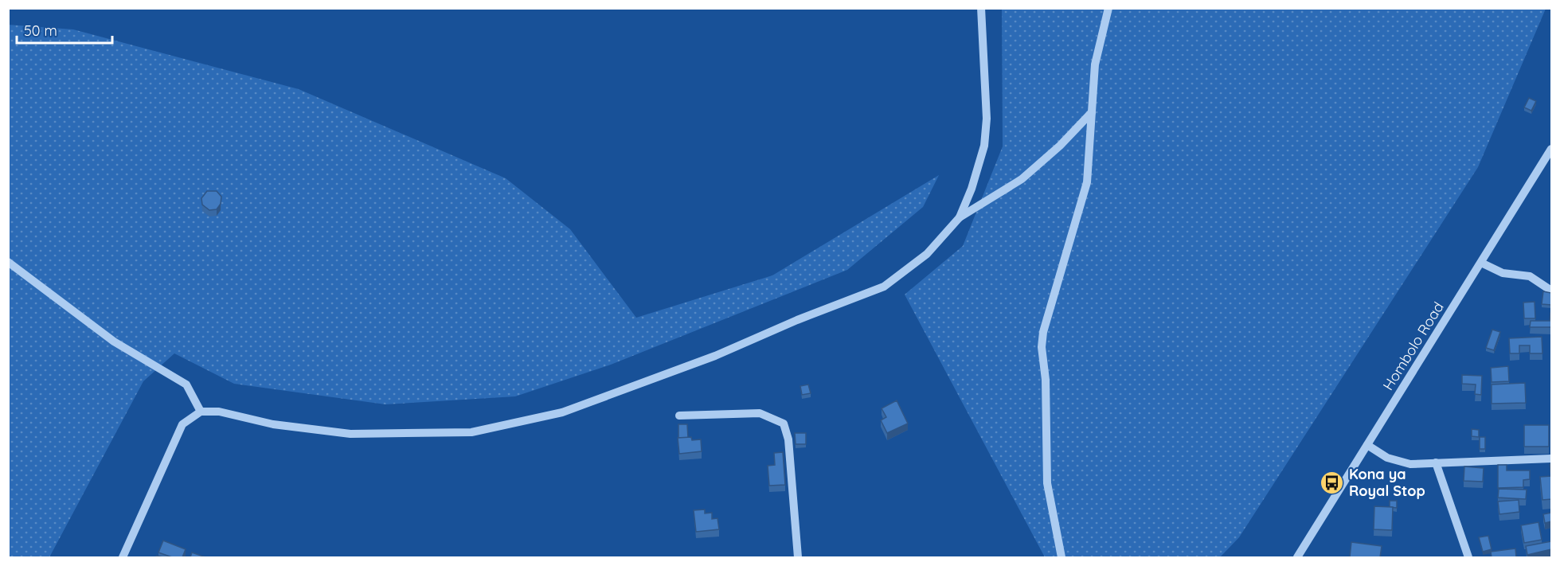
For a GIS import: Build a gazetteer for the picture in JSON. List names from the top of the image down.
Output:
{
  "streets": {
    "street": ["Hombolo Road"]
  },
  "places": {
    "bus stop": ["Kona ya Royal Stop"]
  },
  "scale_bar": "50 m"
}
